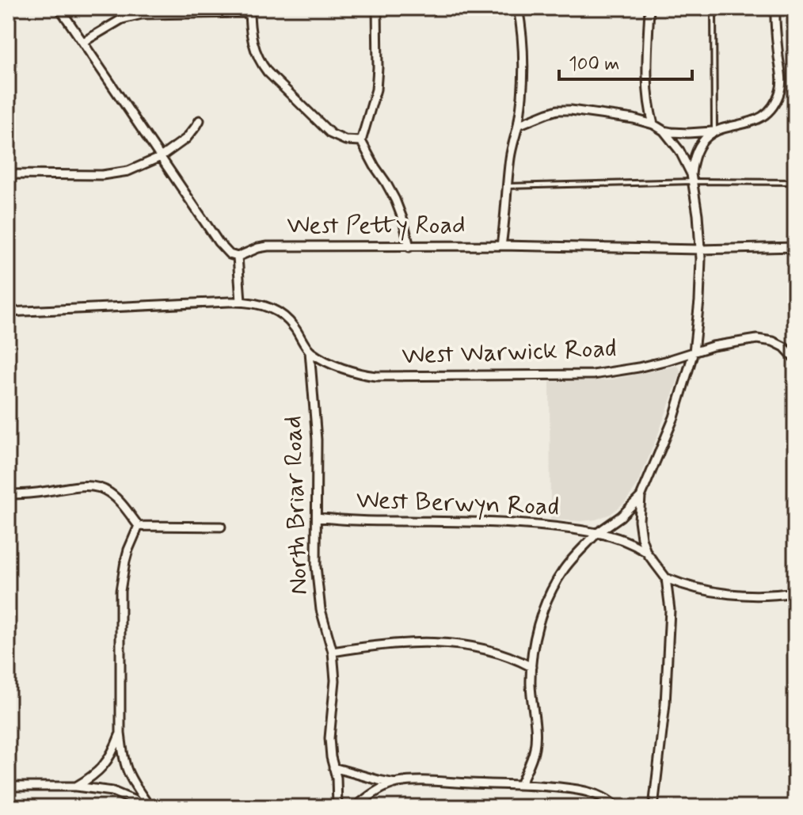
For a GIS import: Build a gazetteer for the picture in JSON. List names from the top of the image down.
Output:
{
  "streets": {
    "street": [
      "West Petty Road",
      "West Warwick Road",
      "West Berwyn Road",
      "North Briar Road"
    ]
  },
  "crossings": [
    ["West Warwick Road", "North Briar Road"],
    ["West Berwyn Road", "North Briar Road"]
  ],
  "scale_bar": "100 m"
}
